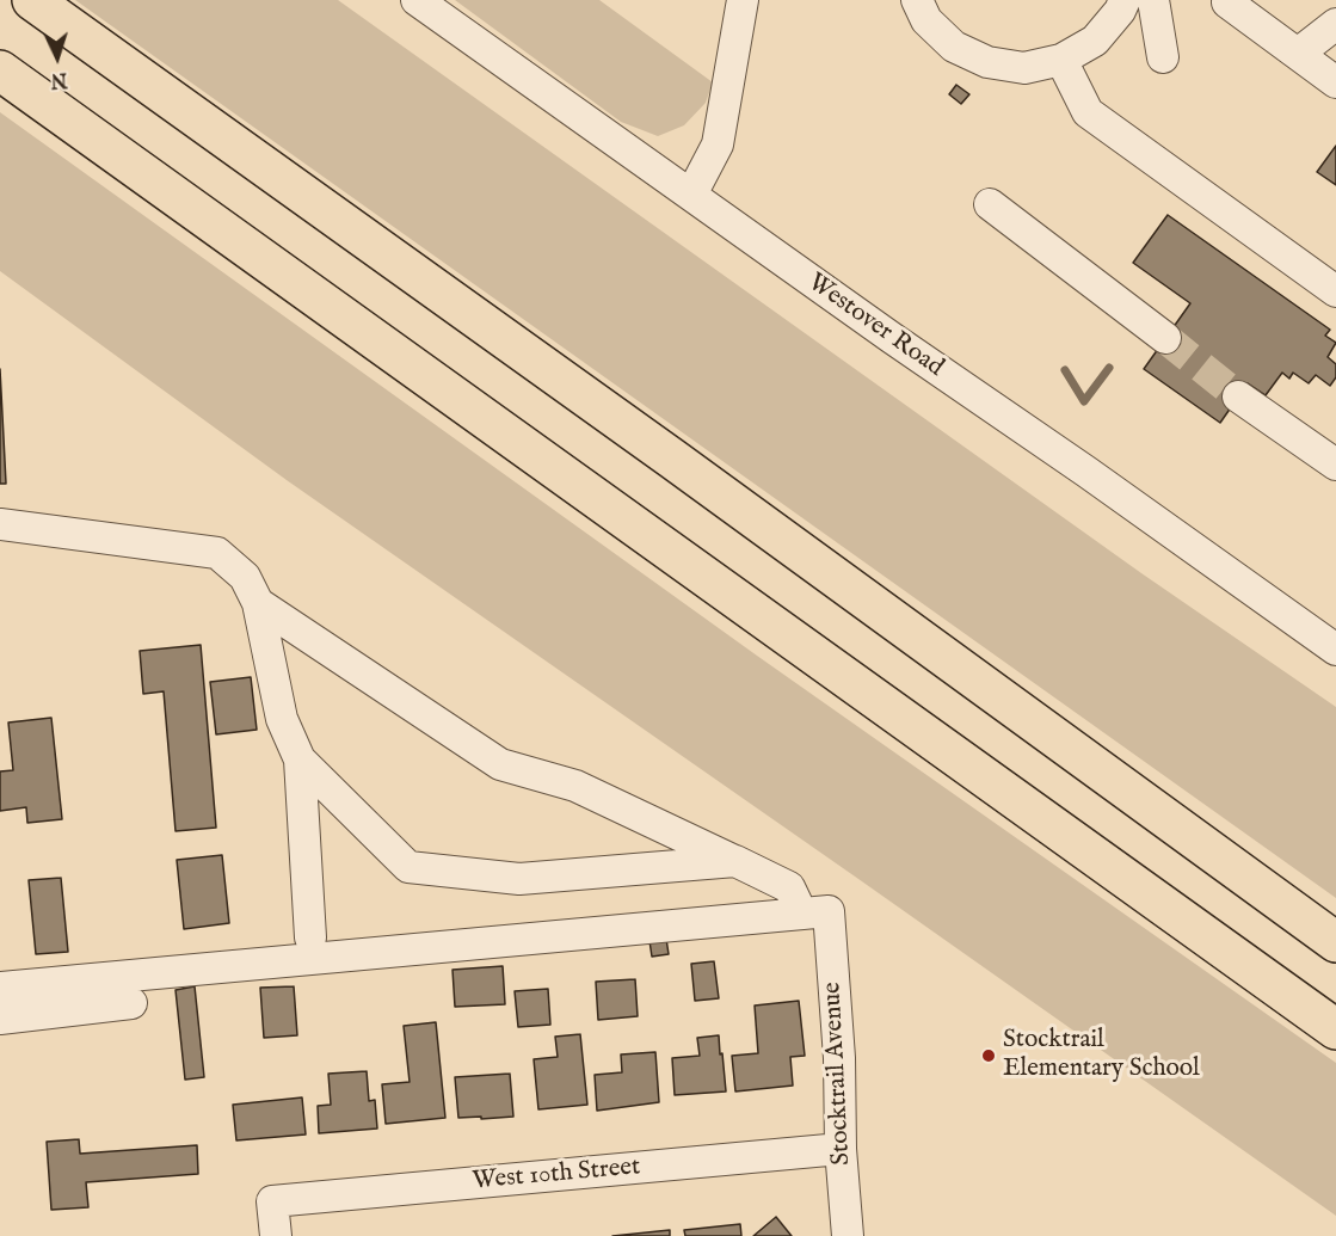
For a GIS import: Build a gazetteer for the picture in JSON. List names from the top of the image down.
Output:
{
  "streets": {
    "street": ["Westover Road", "Stocktrail Avenue", "West 10th Street"]
  },
  "crossings": [
    ["Stocktrail Avenue", "West 10th Street"]
  ],
  "places": ["Stocktrail Elementary School"],
  "north": "bottom"
}
